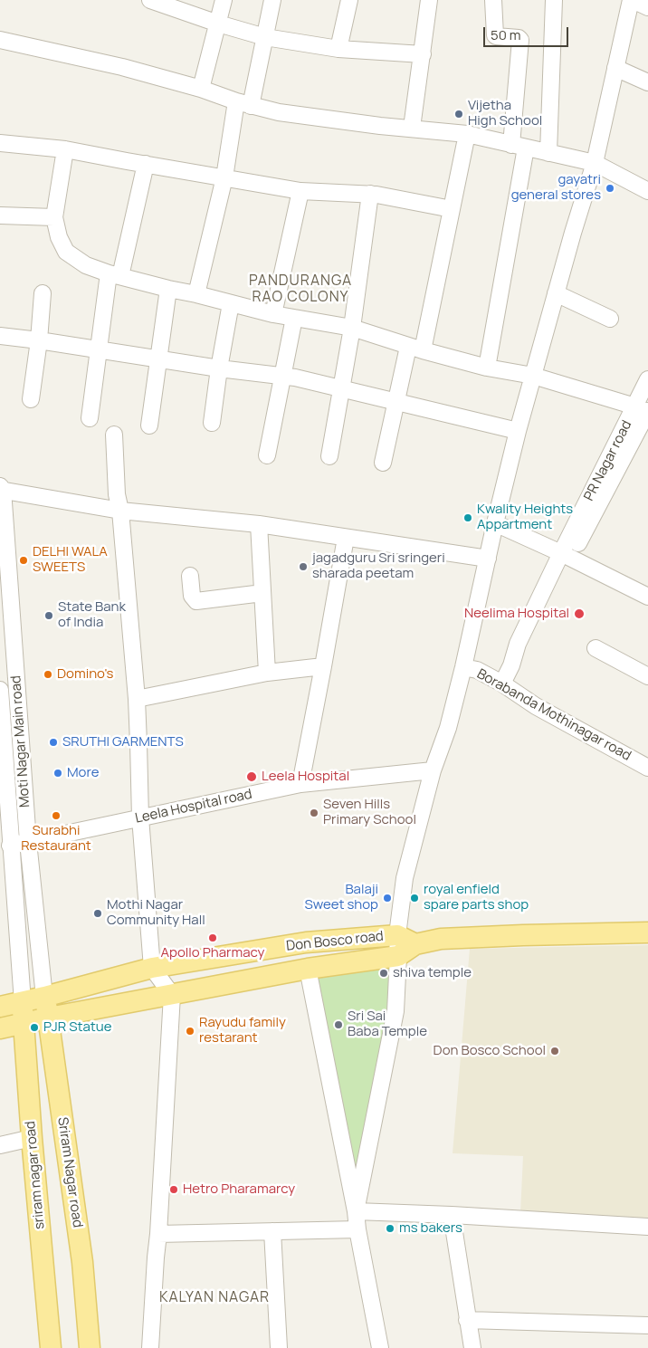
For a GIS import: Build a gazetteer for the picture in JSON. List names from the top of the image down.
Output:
{
  "streets": {
    "main road": ["Don Bosco road", "Sriram Nagar road", "sriram nagar road"],
    "street": [
      "PR Nagar road",
      "Borabanda Mothinagar road",
      "Moti Nagar Main road",
      "Leela Hospital road"
    ]
  },
  "crossings": [
    ["PR Nagar road", "Borabanda Mothinagar road"],
    ["Borabanda Mothinagar road", "Leela Hospital road"],
    ["Borabanda Mothinagar road", "Don Bosco road"],
    ["Moti Nagar Main road", "Leela Hospital road"],
    ["Moti Nagar Main road", "Don Bosco road"],
    ["Moti Nagar Main road", "Sriram Nagar road"],
    ["Moti Nagar Main road", "sriram nagar road"],
    ["Don Bosco road", "Sriram Nagar road"],
    ["Don Bosco road", "sriram nagar road"]
  ],
  "districts": ["PANDURANGA RAO COLONY", "KALYAN NAGAR"],
  "places": [
    "Vijetha High School",
    "gayatri general stores",
    "Kwality Heights Appartment",
    "DELHI WALA SWEETS",
    "jagadguru Sri sringeri sharada peetam",
    "Neelima Hospital",
    "State Bank of India",
    "Domino's",
    "SRUTHI GARMENTS",
    "More",
    "Leela Hospital",
    "Seven Hills Primary School",
    "Surabhi Restaurant",
    "Balaji Sweet shop",
    "royal enfield spare parts shop",
    "Mothi Nagar Community Hall",
    "Apollo Pharmacy",
    "shiva temple",
    "Sri Sai Baba Temple",
    "PJR Statue",
    "Rayudu family restarant",
    "Don Bosco School",
    "Hetro Pharamarcy",
    "ms bakers"
  ],
  "scale_bar": "50 m"
}
